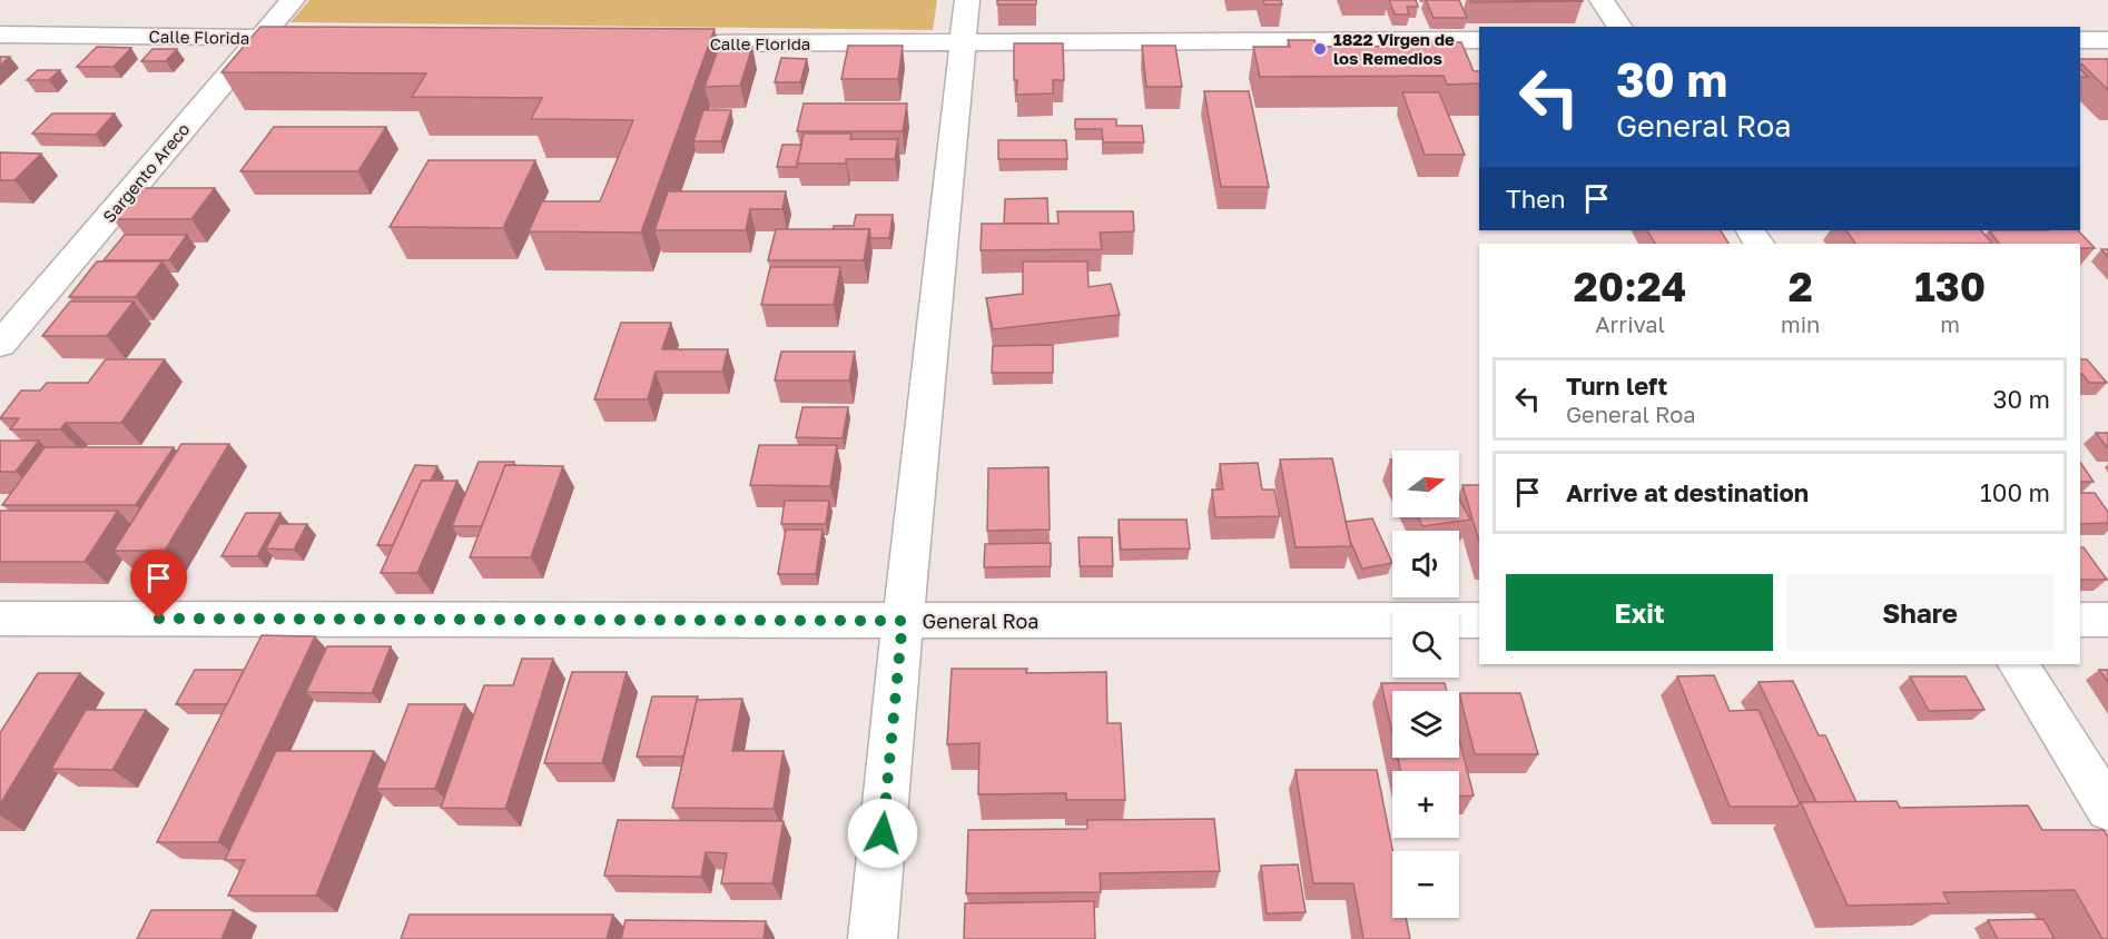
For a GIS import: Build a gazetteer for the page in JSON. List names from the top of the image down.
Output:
{
  "streets": {
    "street": ["Calle Florida", "Sargento Areco", "General Roa"]
  },
  "crossings": [
    ["Calle Florida", "Sargento Areco"]
  ],
  "places": ["1822 Virgen de los Remedios"],
  "north": "right",
  "page": {
    "turn": ["30 m", "General Roa"],
    "then": "Then",
    "eta": [
      "20:24",
      "Arrival",
      "2",
      "min",
      "130",
      "m"
    ],
    "list": [
      {
        "name": "Turn left",
        "note": "General Roa",
        "value": "30 m"
      },
      {
        "name": "Arrive at destination",
        "value": "100 m"
      }
    ],
    "map_buttons": ["+", "−"],
    "buttons": ["Exit", "Share"]
  }
}
